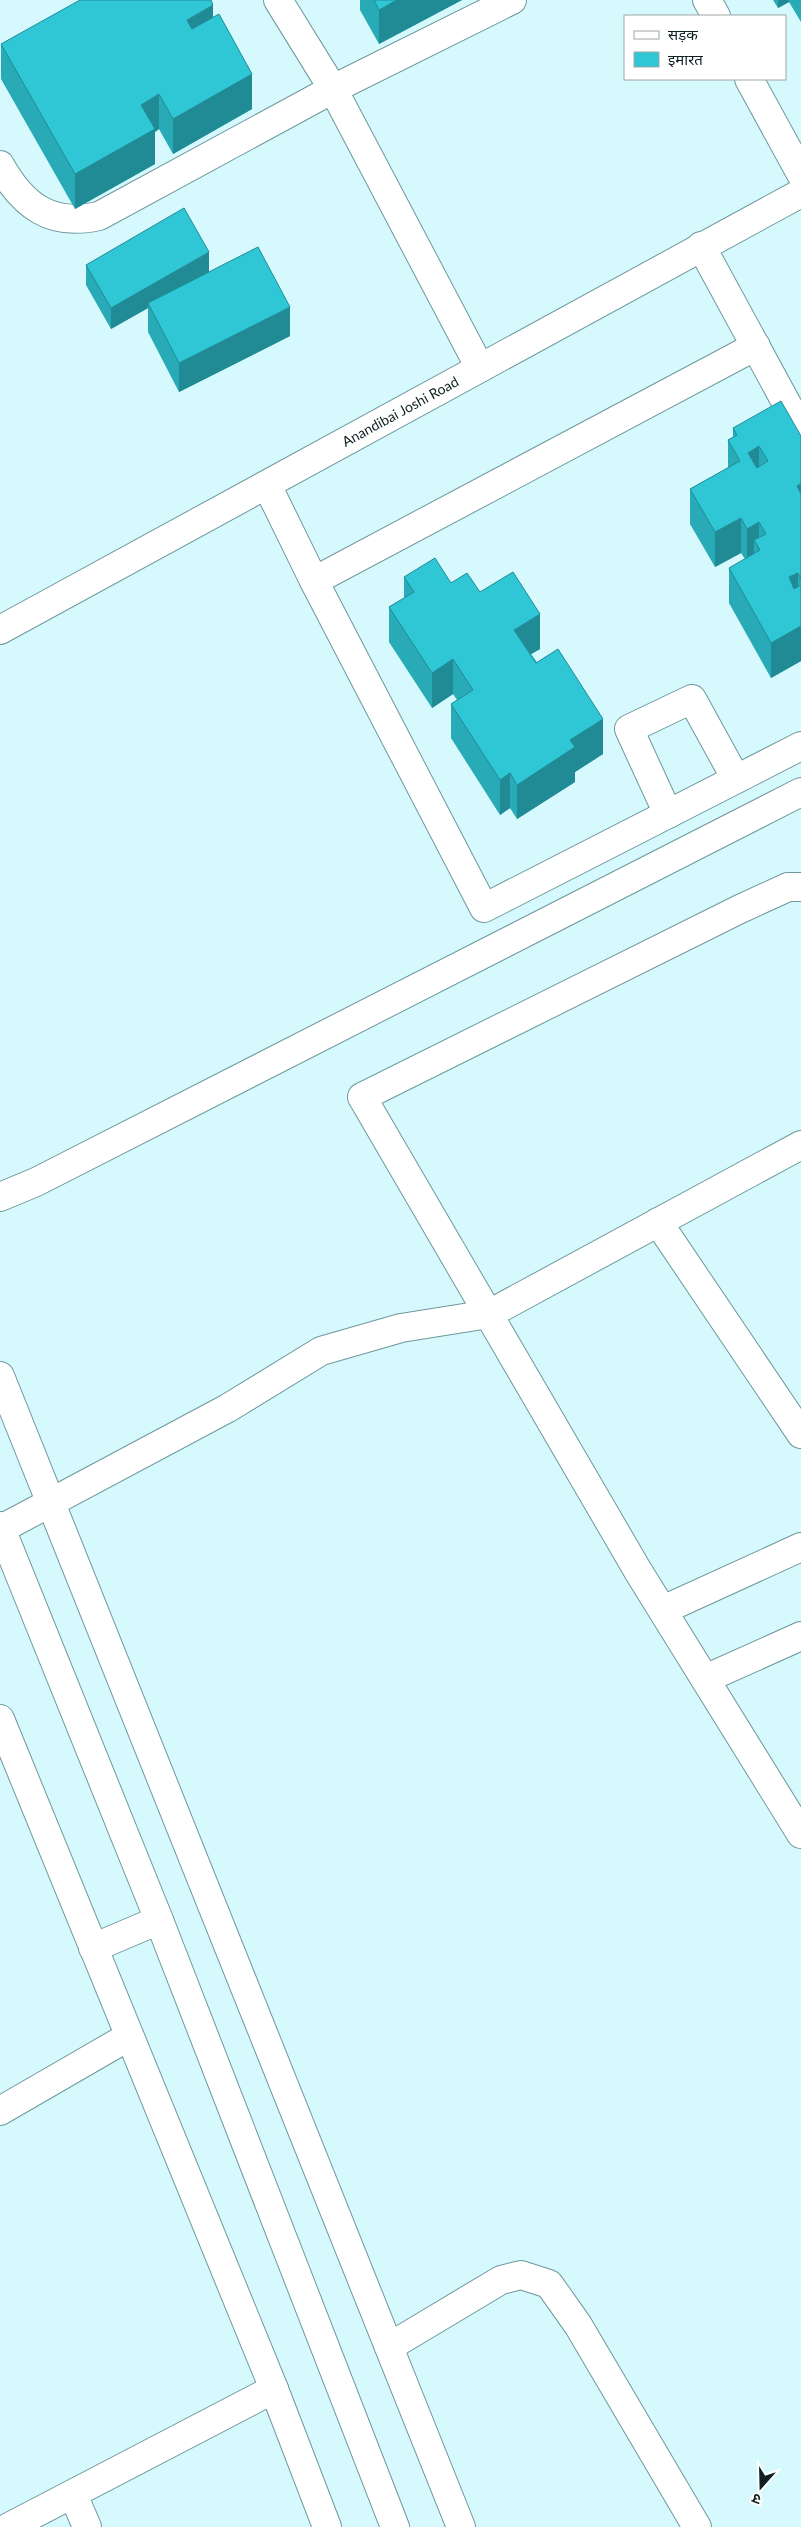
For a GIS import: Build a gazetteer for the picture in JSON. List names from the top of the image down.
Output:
{
  "streets": {
    "street": ["Anandibai Joshi Road"]
  },
  "legend": ["सड़क", "इमारत"],
  "north": "bottom"
}
